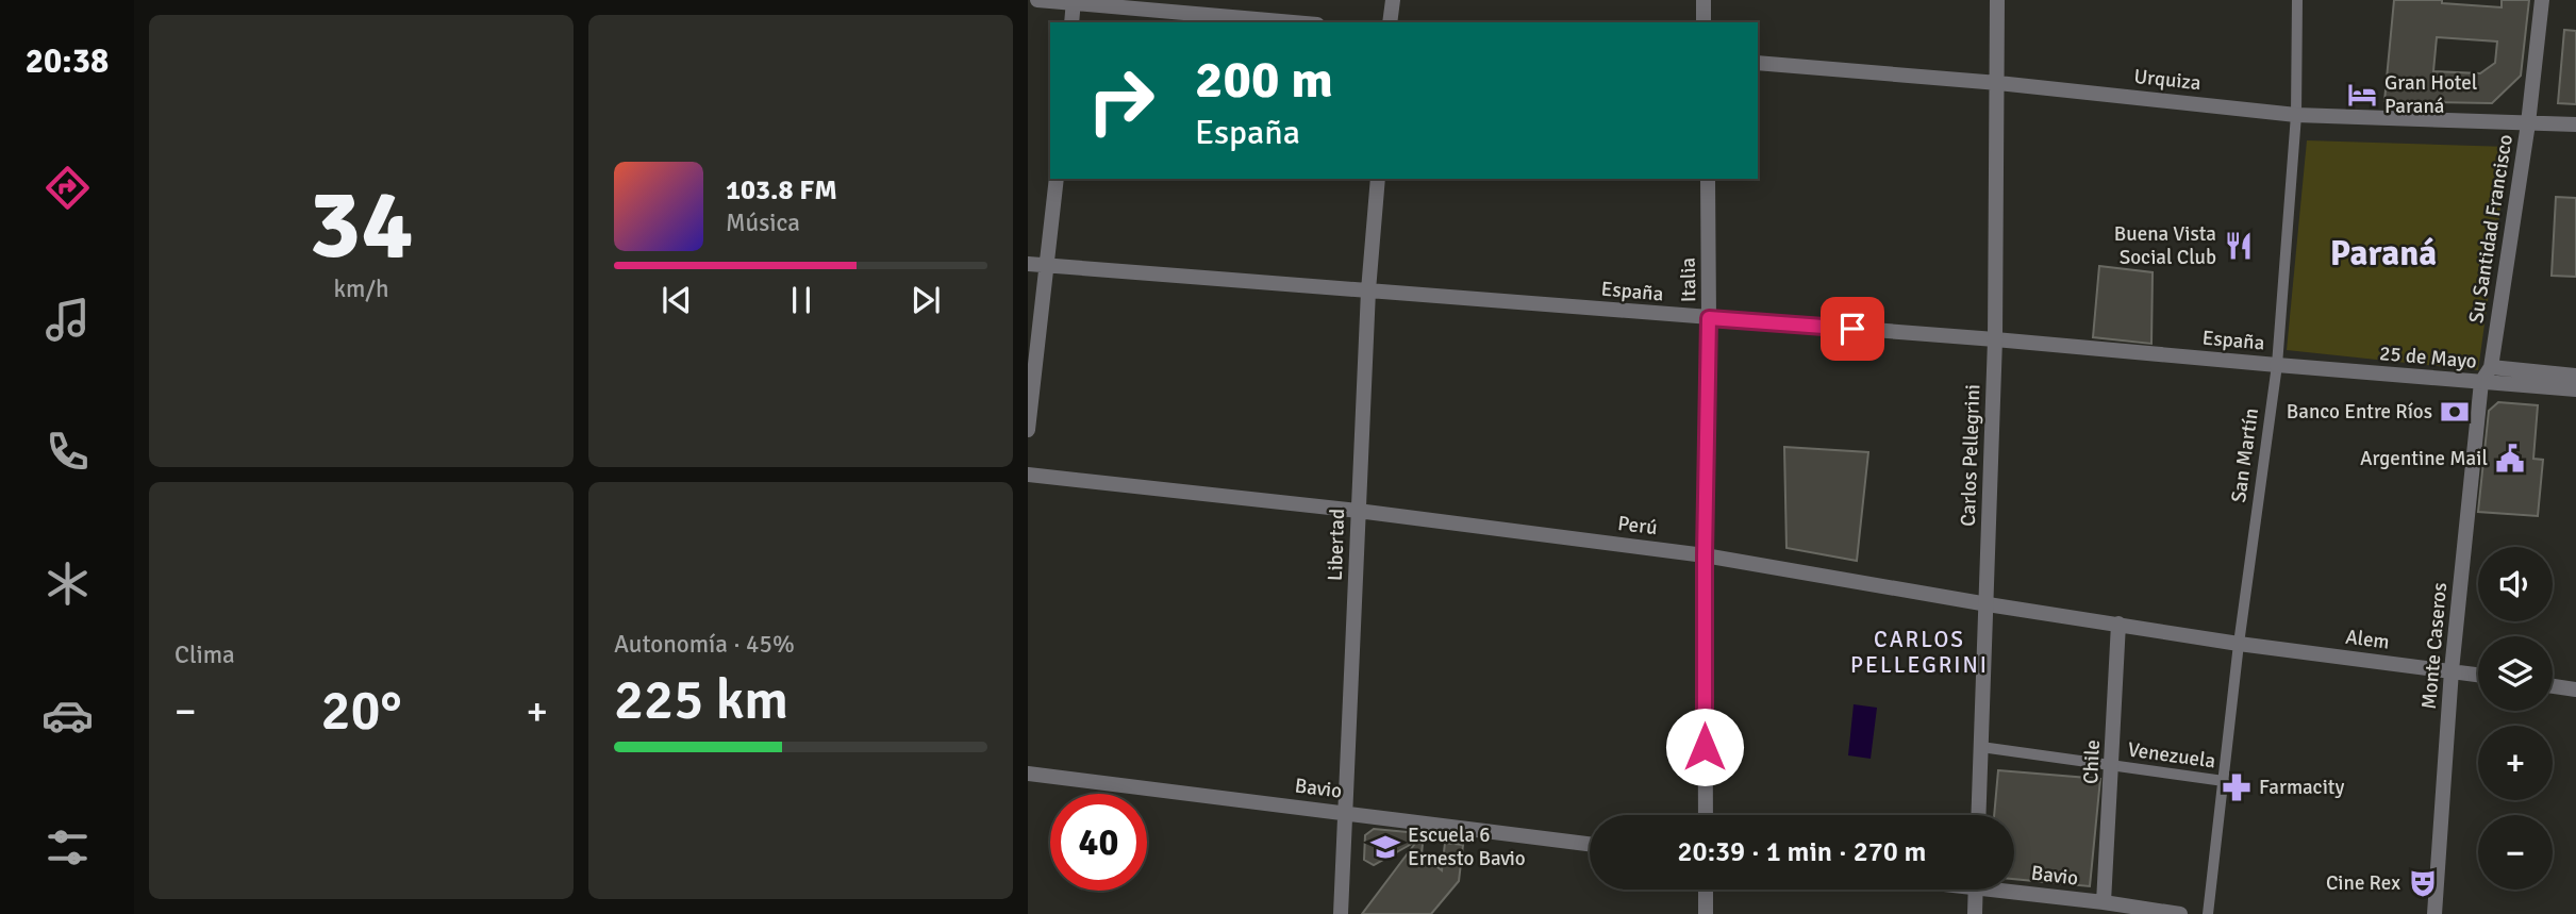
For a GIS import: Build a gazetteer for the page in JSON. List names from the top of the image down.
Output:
{
  "streets": {
    "street": [
      "Urquiza",
      "Su Santidad Francisco",
      "Italia",
      "España",
      "25 de Mayo",
      "Carlos Pellegrini",
      "San Martín",
      "Perú",
      "Libertad",
      "Alem",
      "Monte Caseros",
      "Venezuela",
      "Chile",
      "Bavio"
    ]
  },
  "crossings": [
    ["Urquiza", "Su Santidad Francisco"],
    ["Urquiza", "Carlos Pellegrini"],
    ["Urquiza", "San Martín"],
    ["Su Santidad Francisco", "25 de Mayo"],
    ["Su Santidad Francisco", "Monte Caseros"],
    ["Italia", "España"],
    ["Italia", "Perú"],
    ["España", "25 de Mayo"],
    ["España", "Carlos Pellegrini"],
    ["España", "San Martín"],
    ["España", "Libertad"],
    ["25 de Mayo", "San Martín"],
    ["25 de Mayo", "Monte Caseros"],
    ["Carlos Pellegrini", "Perú"],
    ["Carlos Pellegrini", "Venezuela"],
    ["San Martín", "Perú"],
    ["San Martín", "Alem"],
    ["San Martín", "Venezuela"],
    ["Perú", "Libertad"],
    ["Perú", "Alem"],
    ["Perú", "Chile"],
    ["Libertad", "Bavio"],
    ["Alem", "Monte Caseros"],
    ["Venezuela", "Chile"],
    ["Chile", "Bavio"]
  ],
  "districts": ["Paraná", "CARLOS PELLEGRINI"],
  "places": {
    "hotel": ["Gran Hotel Paraná"],
    "restaurant": ["Buena Vista Social Club"],
    "bank": ["Banco Entre Ríos"],
    "public building": ["Argentine Mail"],
    "pharmacy": ["Farmacity"],
    "school or university": ["Escuela 6 Ernesto Bavio"],
    "theatre": ["Cine Rex"]
  },
  "page": {
    "tabs": "20:38",
    "tile": [
      ["34", "km/h"],
      "Clima",
      ["Autonomía · 45%", "225 km"]
    ],
    "turn": ["200 m", "España"],
    "song": ["103.8 FM", "Música"],
    "map_buttons": ["+", "−"],
    "heat": ["−", "20°", "+"],
    "limit": "40",
    "trip": "20:39 · 1 min · 270 m"
  }
}
